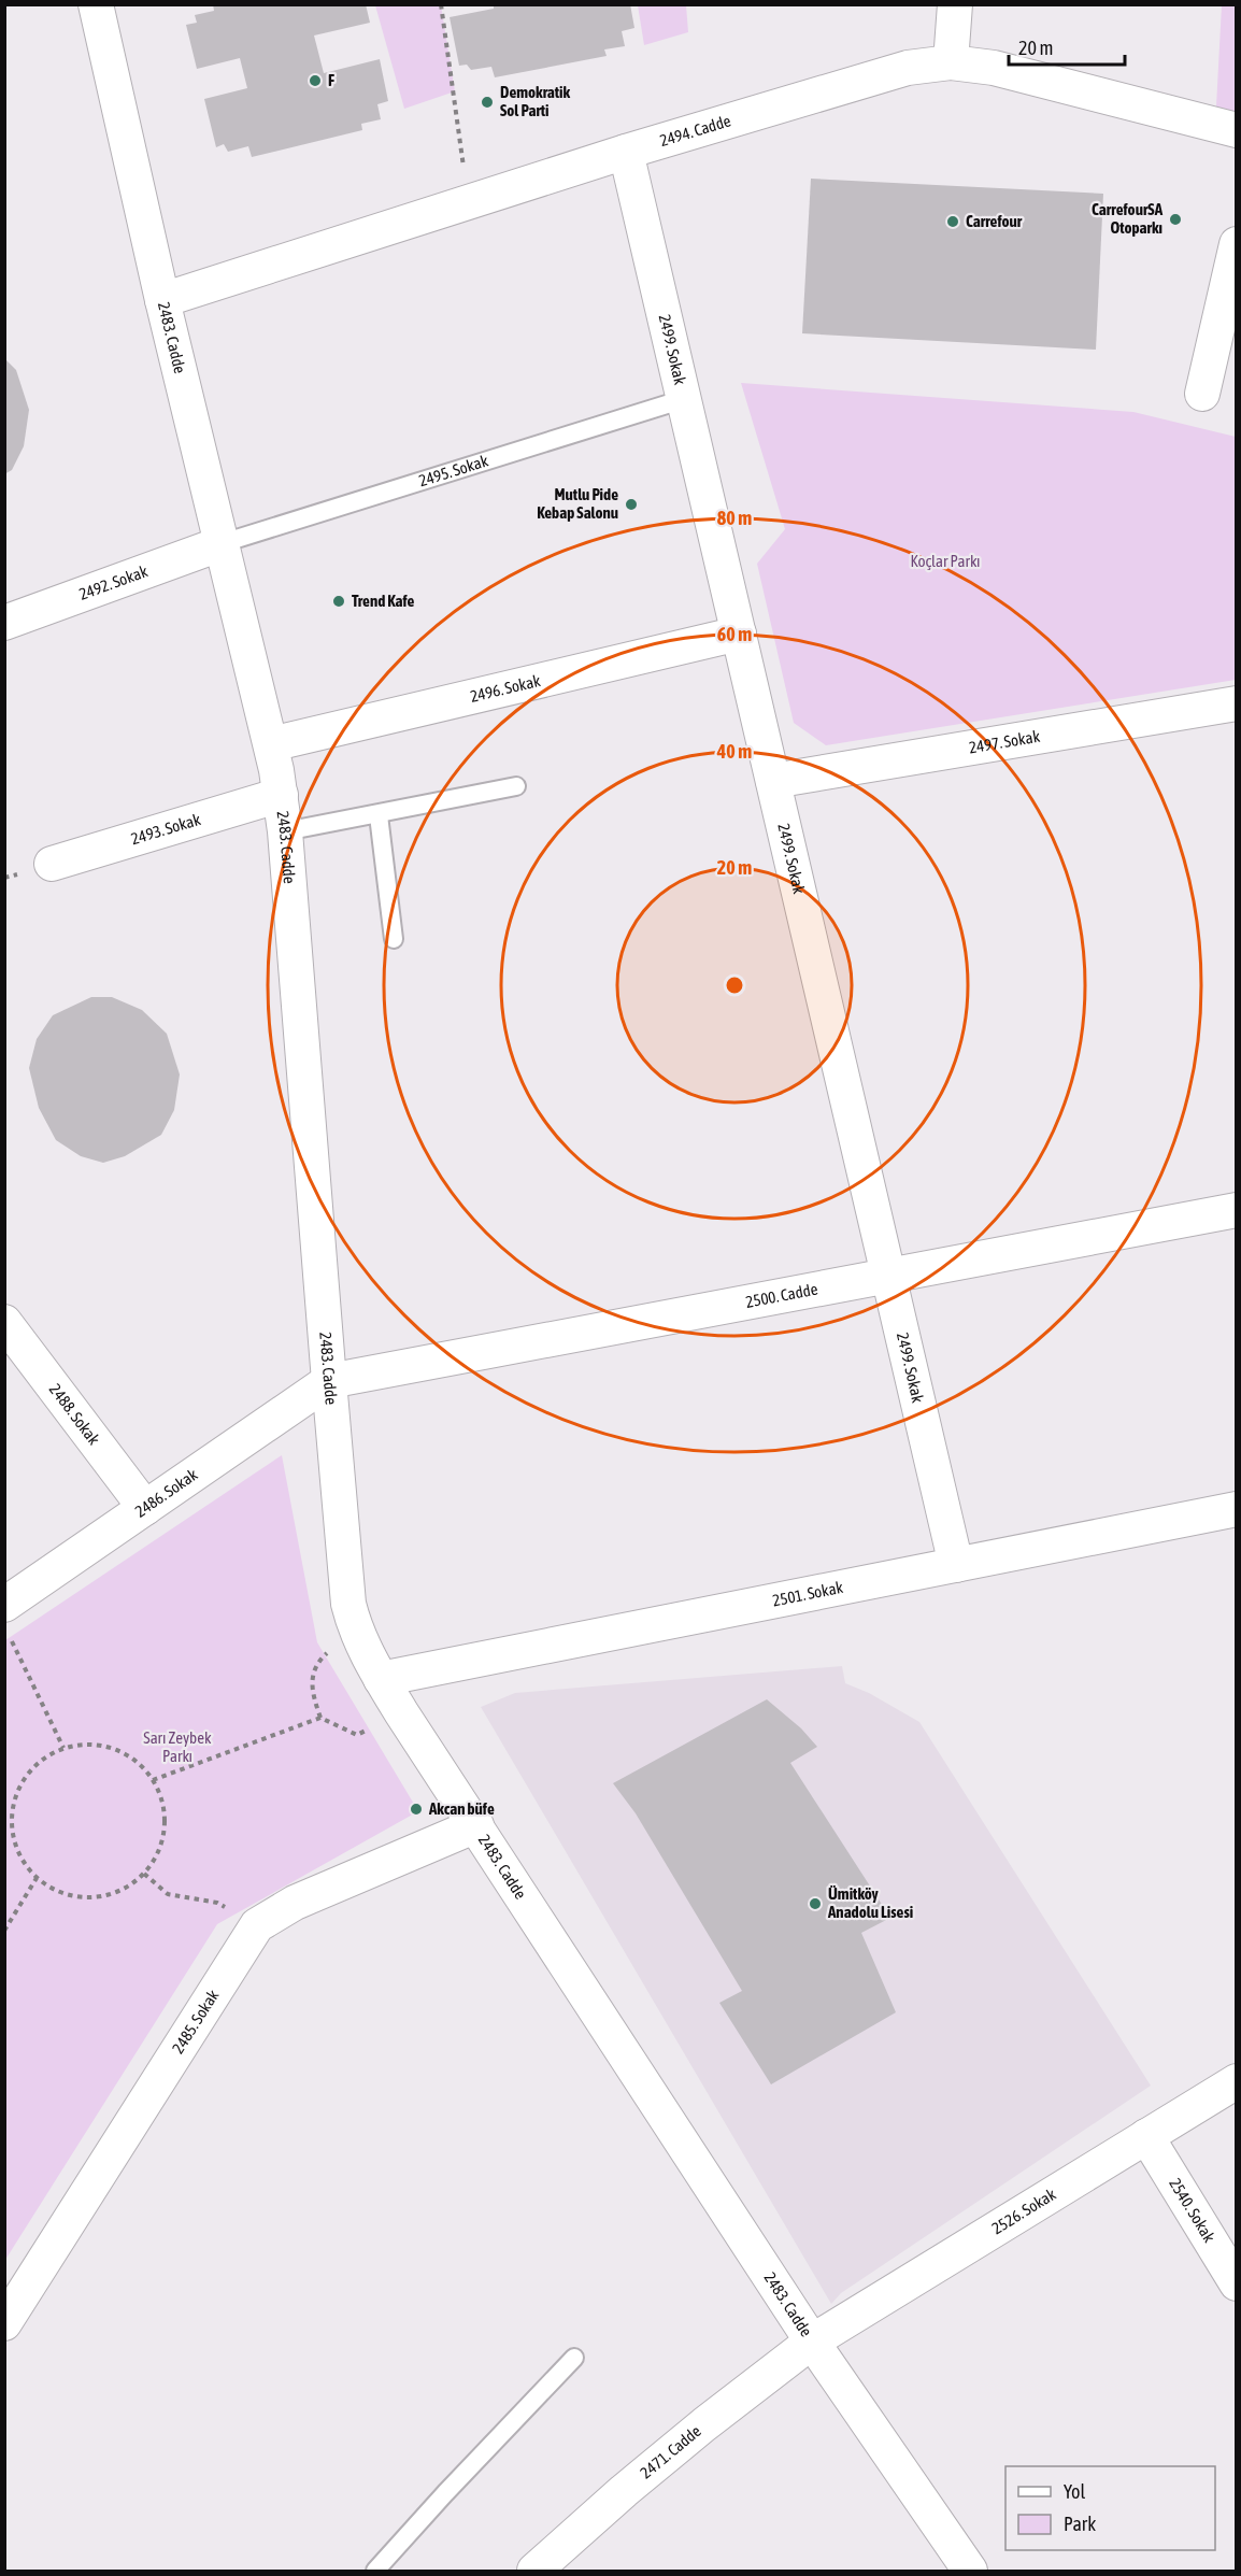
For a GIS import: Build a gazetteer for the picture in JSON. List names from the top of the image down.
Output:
{
  "streets": {
    "street": [
      "2494. Cadde",
      "2483. Cadde",
      "2499. Sokak",
      "2492. Sokak",
      "2496. Sokak",
      "2497. Sokak",
      "2493. Sokak",
      "2500. Cadde",
      "2488. Sokak",
      "2486. Sokak",
      "2501. Sokak",
      "2485. Sokak",
      "2540. Sokak",
      "2526. Sokak",
      "2471. Cadde"
    ],
    "lane": ["2495. Sokak"]
  },
  "crossings": [
    ["2494. Cadde", "2483. Cadde"],
    ["2494. Cadde", "2499. Sokak"],
    ["2483. Cadde", "2495. Sokak"],
    ["2483. Cadde", "2492. Sokak"],
    ["2483. Cadde", "2496. Sokak"],
    ["2483. Cadde", "2493. Sokak"],
    ["2483. Cadde", "2500. Cadde"],
    ["2483. Cadde", "2486. Sokak"],
    ["2483. Cadde", "2501. Sokak"],
    ["2483. Cadde", "2485. Sokak"],
    ["2483. Cadde", "2526. Sokak"],
    ["2483. Cadde", "2471. Cadde"],
    ["2499. Sokak", "2495. Sokak"],
    ["2499. Sokak", "2496. Sokak"],
    ["2499. Sokak", "2497. Sokak"],
    ["2499. Sokak", "2500. Cadde"],
    ["2499. Sokak", "2501. Sokak"],
    ["2495. Sokak", "2492. Sokak"],
    ["2500. Cadde", "2486. Sokak"],
    ["2488. Sokak", "2486. Sokak"],
    ["2540. Sokak", "2526. Sokak"],
    ["2526. Sokak", "2471. Cadde"]
  ],
  "parks": ["Koçlar Parkı", "Sarı Zeybek Parkı"],
  "places": [
    "F",
    "Demokratik Sol Parti",
    "CarrefourSA Otoparkı",
    "Carrefour",
    "Mutlu Pide Kebap Salonu",
    "Trend Kafe",
    "Akcan büfe",
    "Ümitköy Anadolu Lisesi"
  ],
  "legend": ["Yol", "Park"],
  "scale_bar": "20 m",
  "rings": [
    "80 m",
    "60 m",
    "40 m",
    "20 m"
  ]
}
